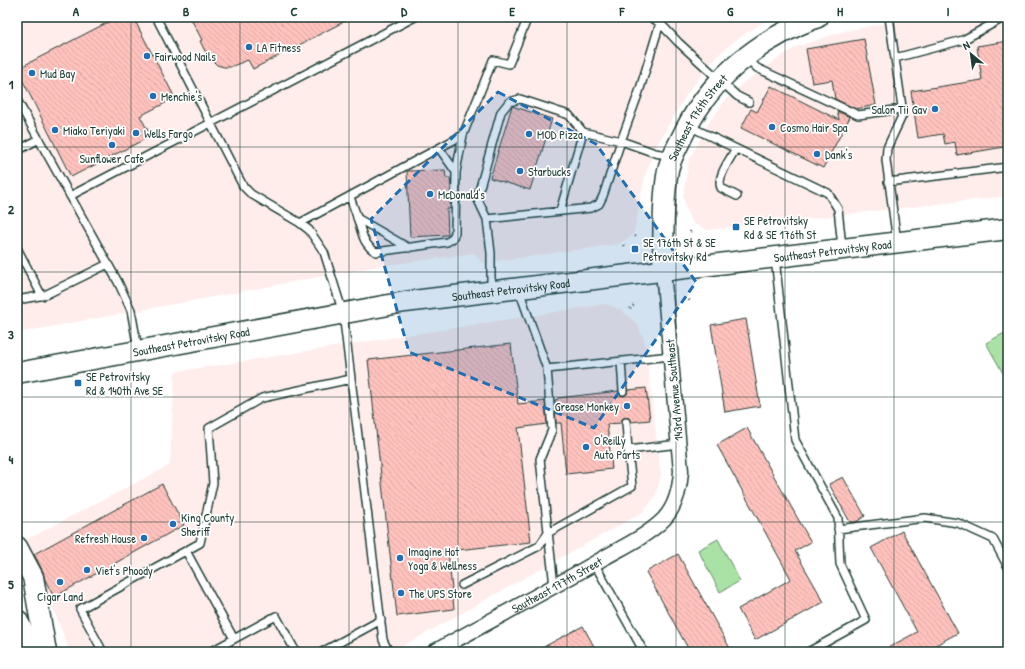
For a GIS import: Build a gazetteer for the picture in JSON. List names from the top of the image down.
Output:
{
  "streets": {
    "main road": ["Southeast 176th Street", "Southeast Petrovitsky Road"],
    "street": ["143rd Avenue Southeast", "Southeast 177th Street"]
  },
  "crossings": [
    ["Southeast 176th Street", "Southeast Petrovitsky Road"],
    ["Southeast 176th Street", "143rd Avenue Southeast"],
    ["Southeast Petrovitsky Road", "143rd Avenue Southeast"],
    ["143rd Avenue Southeast", "Southeast 177th Street"]
  ],
  "places": {
    "other": [
      "LA Fitness",
      "Fairwood Nails",
      "Mud Bay",
      "Menchie's",
      "Salon Tii Gav",
      "Cosmo Hair Spa",
      "Miako Teriyaki",
      "Wells Fargo",
      "MOD Pizza",
      "Sunflower Cafe",
      "Dank's",
      "Starbucks",
      "McDonald's",
      "Grease Monkey",
      "O'Reilly Auto Parts",
      "King County Sheriff",
      "Refresh House",
      "Imagine Hot Yoga & Wellness",
      "Viet's Phoody",
      "Cigar Land",
      "The UPS Store"
    ],
    "transit": ["SE Petrovitsky Rd & SE 176th St", "SE 176th St & SE Petrovitsky Rd", "SE Petrovitsky Rd & 140th Ave SE"]
  },
  "north": "top left",
  "grid": {
    "columns": [
      "A",
      "B",
      "C",
      "D",
      "E",
      "F",
      "G",
      "H",
      "I"
    ],
    "rows": [
      "1",
      "2",
      "3",
      "4",
      "5"
    ]
  }
}
